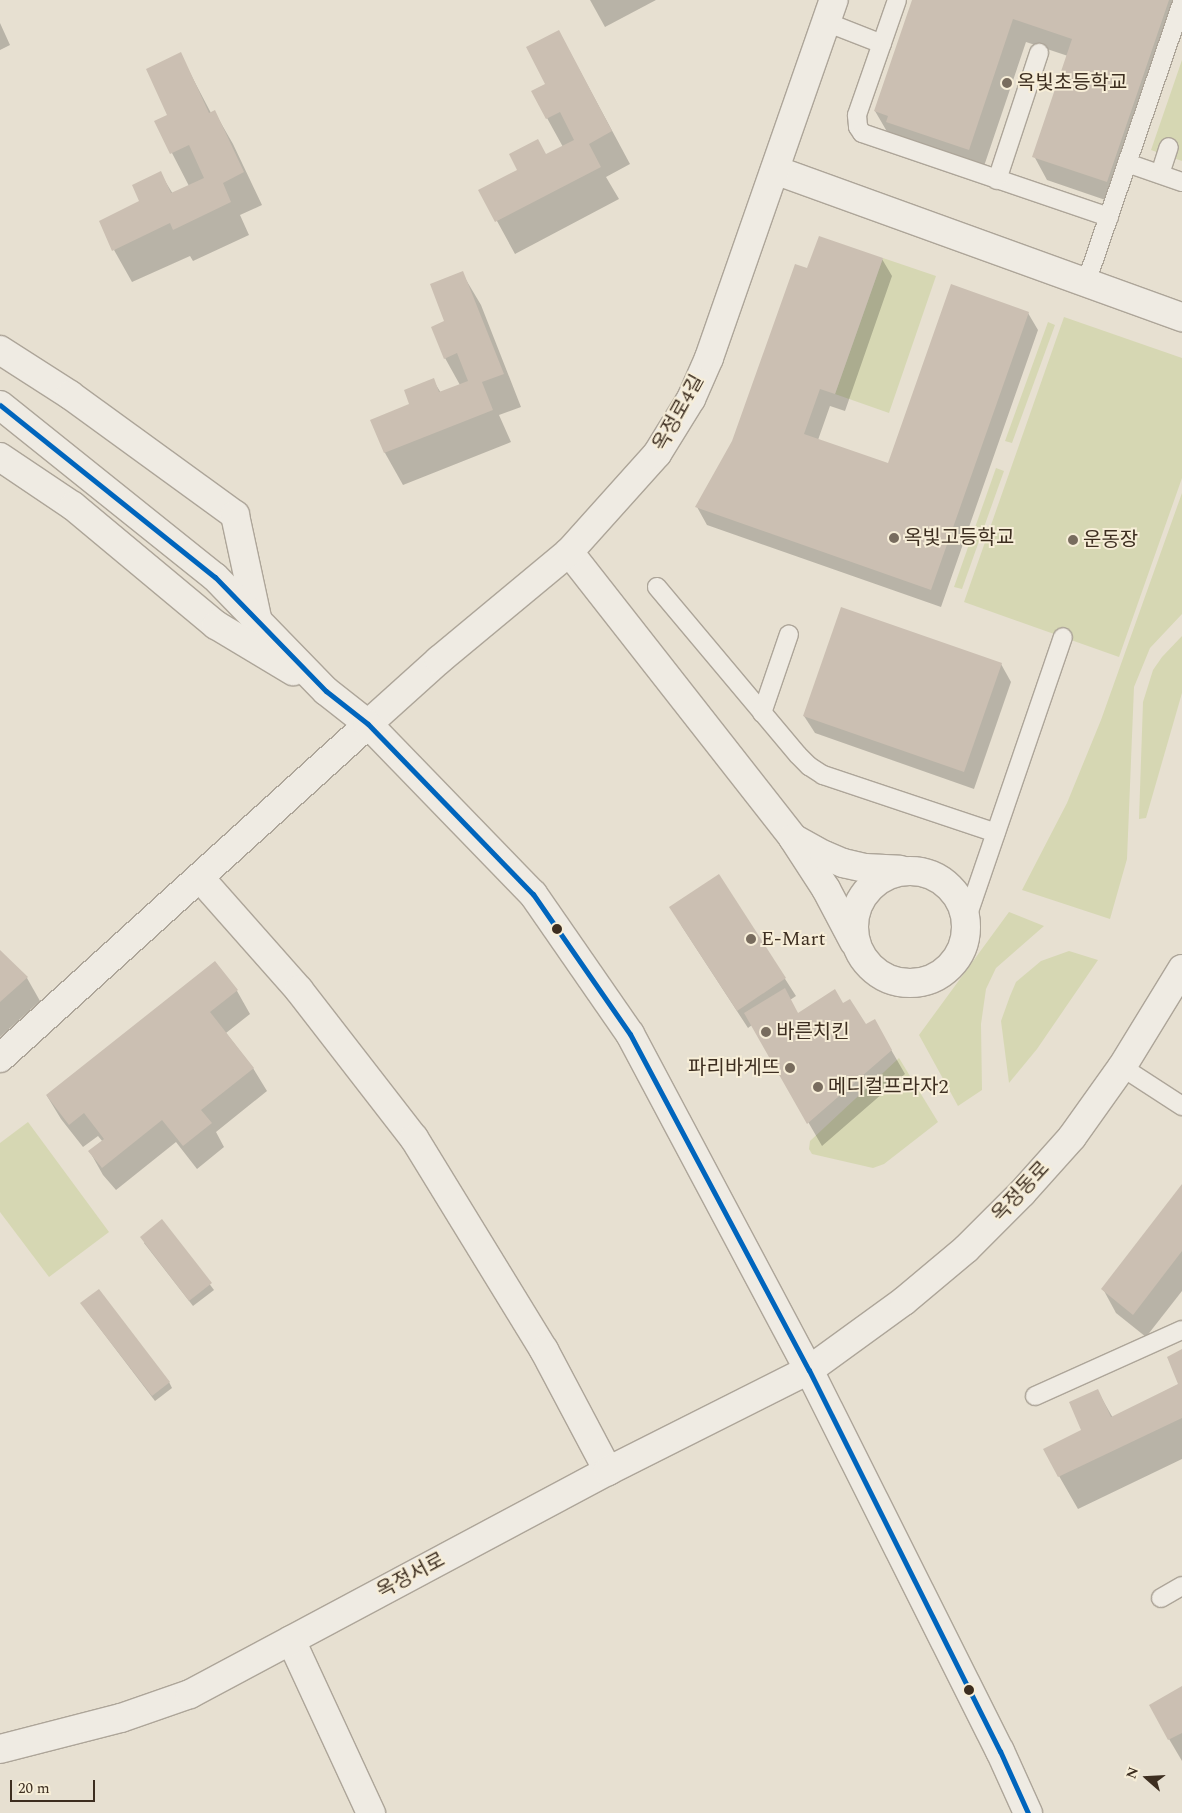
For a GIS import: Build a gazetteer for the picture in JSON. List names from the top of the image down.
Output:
{
  "streets": {
    "street": ["옥정로4길", "옥정동로", "옥정서로"]
  },
  "crossings": [
    ["옥정동로", "옥정서로"]
  ],
  "places": [
    "옥빛초등학교",
    "옥빛고등학교",
    "운동장",
    "E-Mart",
    "바른치킨",
    "파리바게뜨",
    "메디컬프라자2"
  ],
  "scale_bar": "20 m",
  "north": "left"
}
